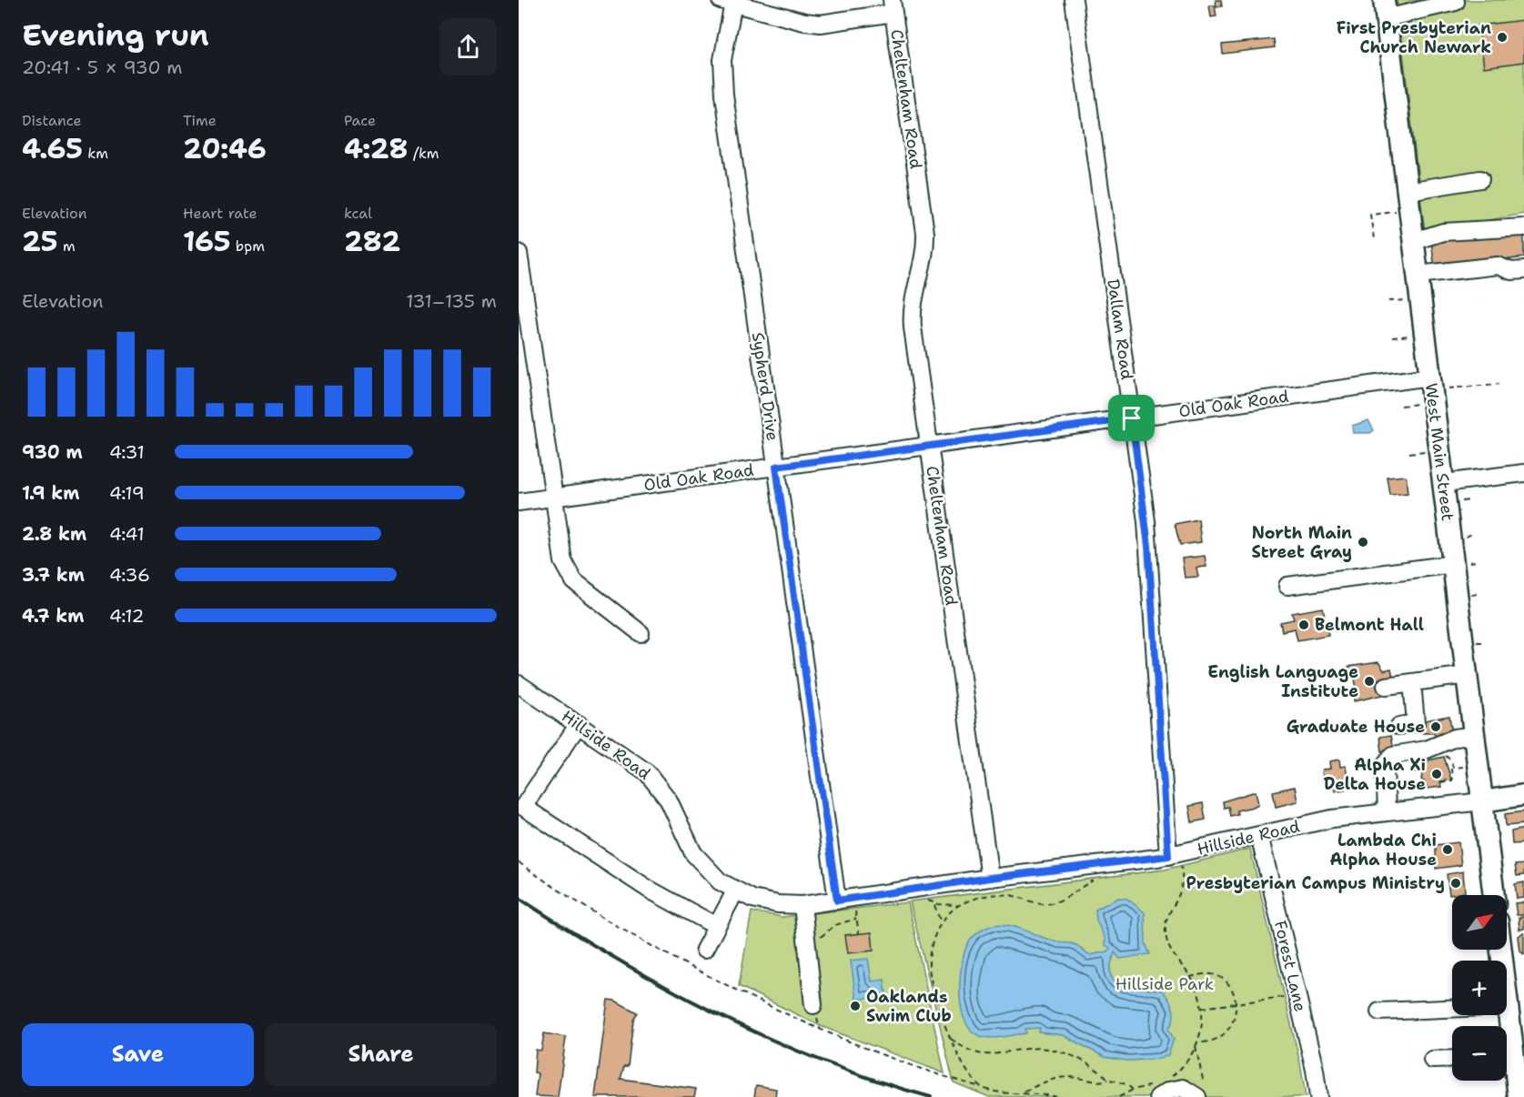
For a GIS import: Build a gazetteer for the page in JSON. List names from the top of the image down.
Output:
{
  "streets": {
    "main road": ["West Main Street"],
    "street": [
      "Cheltenham Road",
      "Dallam Road",
      "Sypherd Drive",
      "Old Oak Road",
      "Hillside Road",
      "Forest Lane"
    ]
  },
  "crossings": [
    ["Cheltenham Road", "Old Oak Road"],
    ["Cheltenham Road", "Hillside Road"],
    ["Dallam Road", "Old Oak Road"],
    ["Dallam Road", "Hillside Road"],
    ["Sypherd Drive", "Old Oak Road"],
    ["Sypherd Drive", "Hillside Road"],
    ["Old Oak Road", "West Main Street"],
    ["West Main Street", "Hillside Road"],
    ["Hillside Road", "Forest Lane"]
  ],
  "parks": ["Hillside Park"],
  "places": [
    "First Presbyterian Church Newark",
    "North Main Street Gray",
    "Belmont Hall",
    "English Language Institute",
    "Graduate House",
    "Alpha Xi Delta House",
    "Lambda Chi Alpha House",
    "Presbyterian Campus Ministry",
    "Oaklands Swim Club"
  ],
  "north": "top right",
  "page": {
    "heading": ["Evening run", "20:41 · 5 × 930 m"],
    "stats": [
      ["Distance", "4.65 km"],
      ["Time", "20:46"],
      ["Pace", "4:28 /km"],
      ["Elevation", "25 m"],
      ["Heart rate", "165 bpm"],
      ["kcal", "282"]
    ],
    "chart": ["Elevation", "131–135 m"],
    "list": [
      {
        "name": "930 m",
        "note": "4:31"
      },
      {
        "name": "1.9 km",
        "note": "4:19"
      },
      {
        "name": "2.8 km",
        "note": "4:41"
      },
      {
        "name": "3.7 km",
        "note": "4:36"
      },
      {
        "name": "4.7 km",
        "note": "4:12"
      }
    ],
    "map_buttons": ["+", "−"],
    "buttons": ["Save", "Share"]
  }
}
